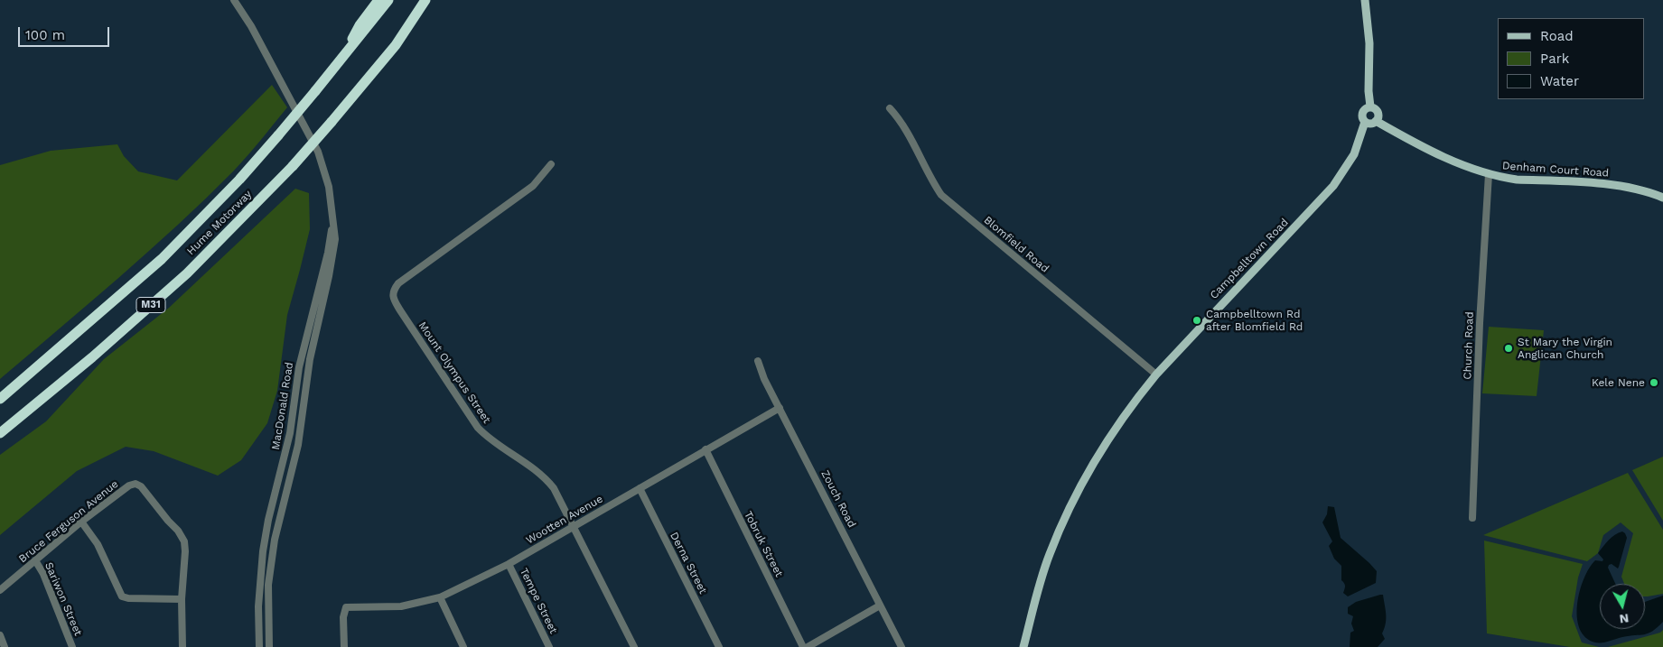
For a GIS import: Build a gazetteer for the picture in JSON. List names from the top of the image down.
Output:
{
  "streets": {
    "highway": ["Hume Motorway", "M31"],
    "main road": ["Denham Court Road", "Campbelltown Road"],
    "street": [
      "Blomfield Road",
      "Church Road",
      "Mount Olympus Street",
      "MacDonald Road",
      "Zouch Road",
      "Wootten Avenue",
      "Bruce Ferguson Avenue",
      "Tobruk Street",
      "Derna Street",
      "Sariwon Street",
      "Tempe Street"
    ]
  },
  "crossings": [
    ["Denham Court Road", "Campbelltown Road"],
    ["Denham Court Road", "Church Road"],
    ["Blomfield Road", "Campbelltown Road"],
    ["Mount Olympus Street", "Wootten Avenue"],
    ["Zouch Road", "Wootten Avenue"],
    ["Wootten Avenue", "Tobruk Street"],
    ["Wootten Avenue", "Derna Street"],
    ["Wootten Avenue", "Tempe Street"],
    ["Bruce Ferguson Avenue", "Sariwon Street"]
  ],
  "places": ["Campbelltown Rd after Blomfield Rd", "St Mary the Virgin Anglican Church", "Kele Nene"],
  "legend": ["Road", "Park", "Water"],
  "scale_bar": "100 m",
  "north": "bottom"
}
